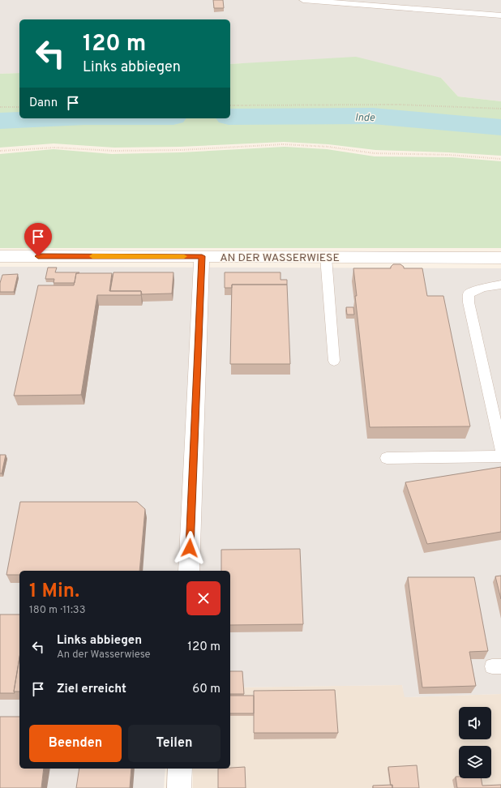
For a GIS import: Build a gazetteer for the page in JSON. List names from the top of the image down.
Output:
{
  "streets": {
    "street": ["AN DER WASSERWIESE"]
  },
  "water": ["Inde"],
  "page": {
    "turn": ["120 m", "Links abbiegen"],
    "then": "Dann",
    "heading": ["1 Min.", "180 m · 11:33"],
    "list": [
      {
        "name": "Links abbiegen",
        "note": "An der Wasserwiese",
        "value": "120 m"
      },
      {
        "name": "Ziel erreicht",
        "value": "60 m"
      }
    ],
    "buttons": ["Beenden", "Teilen"]
  }
}
